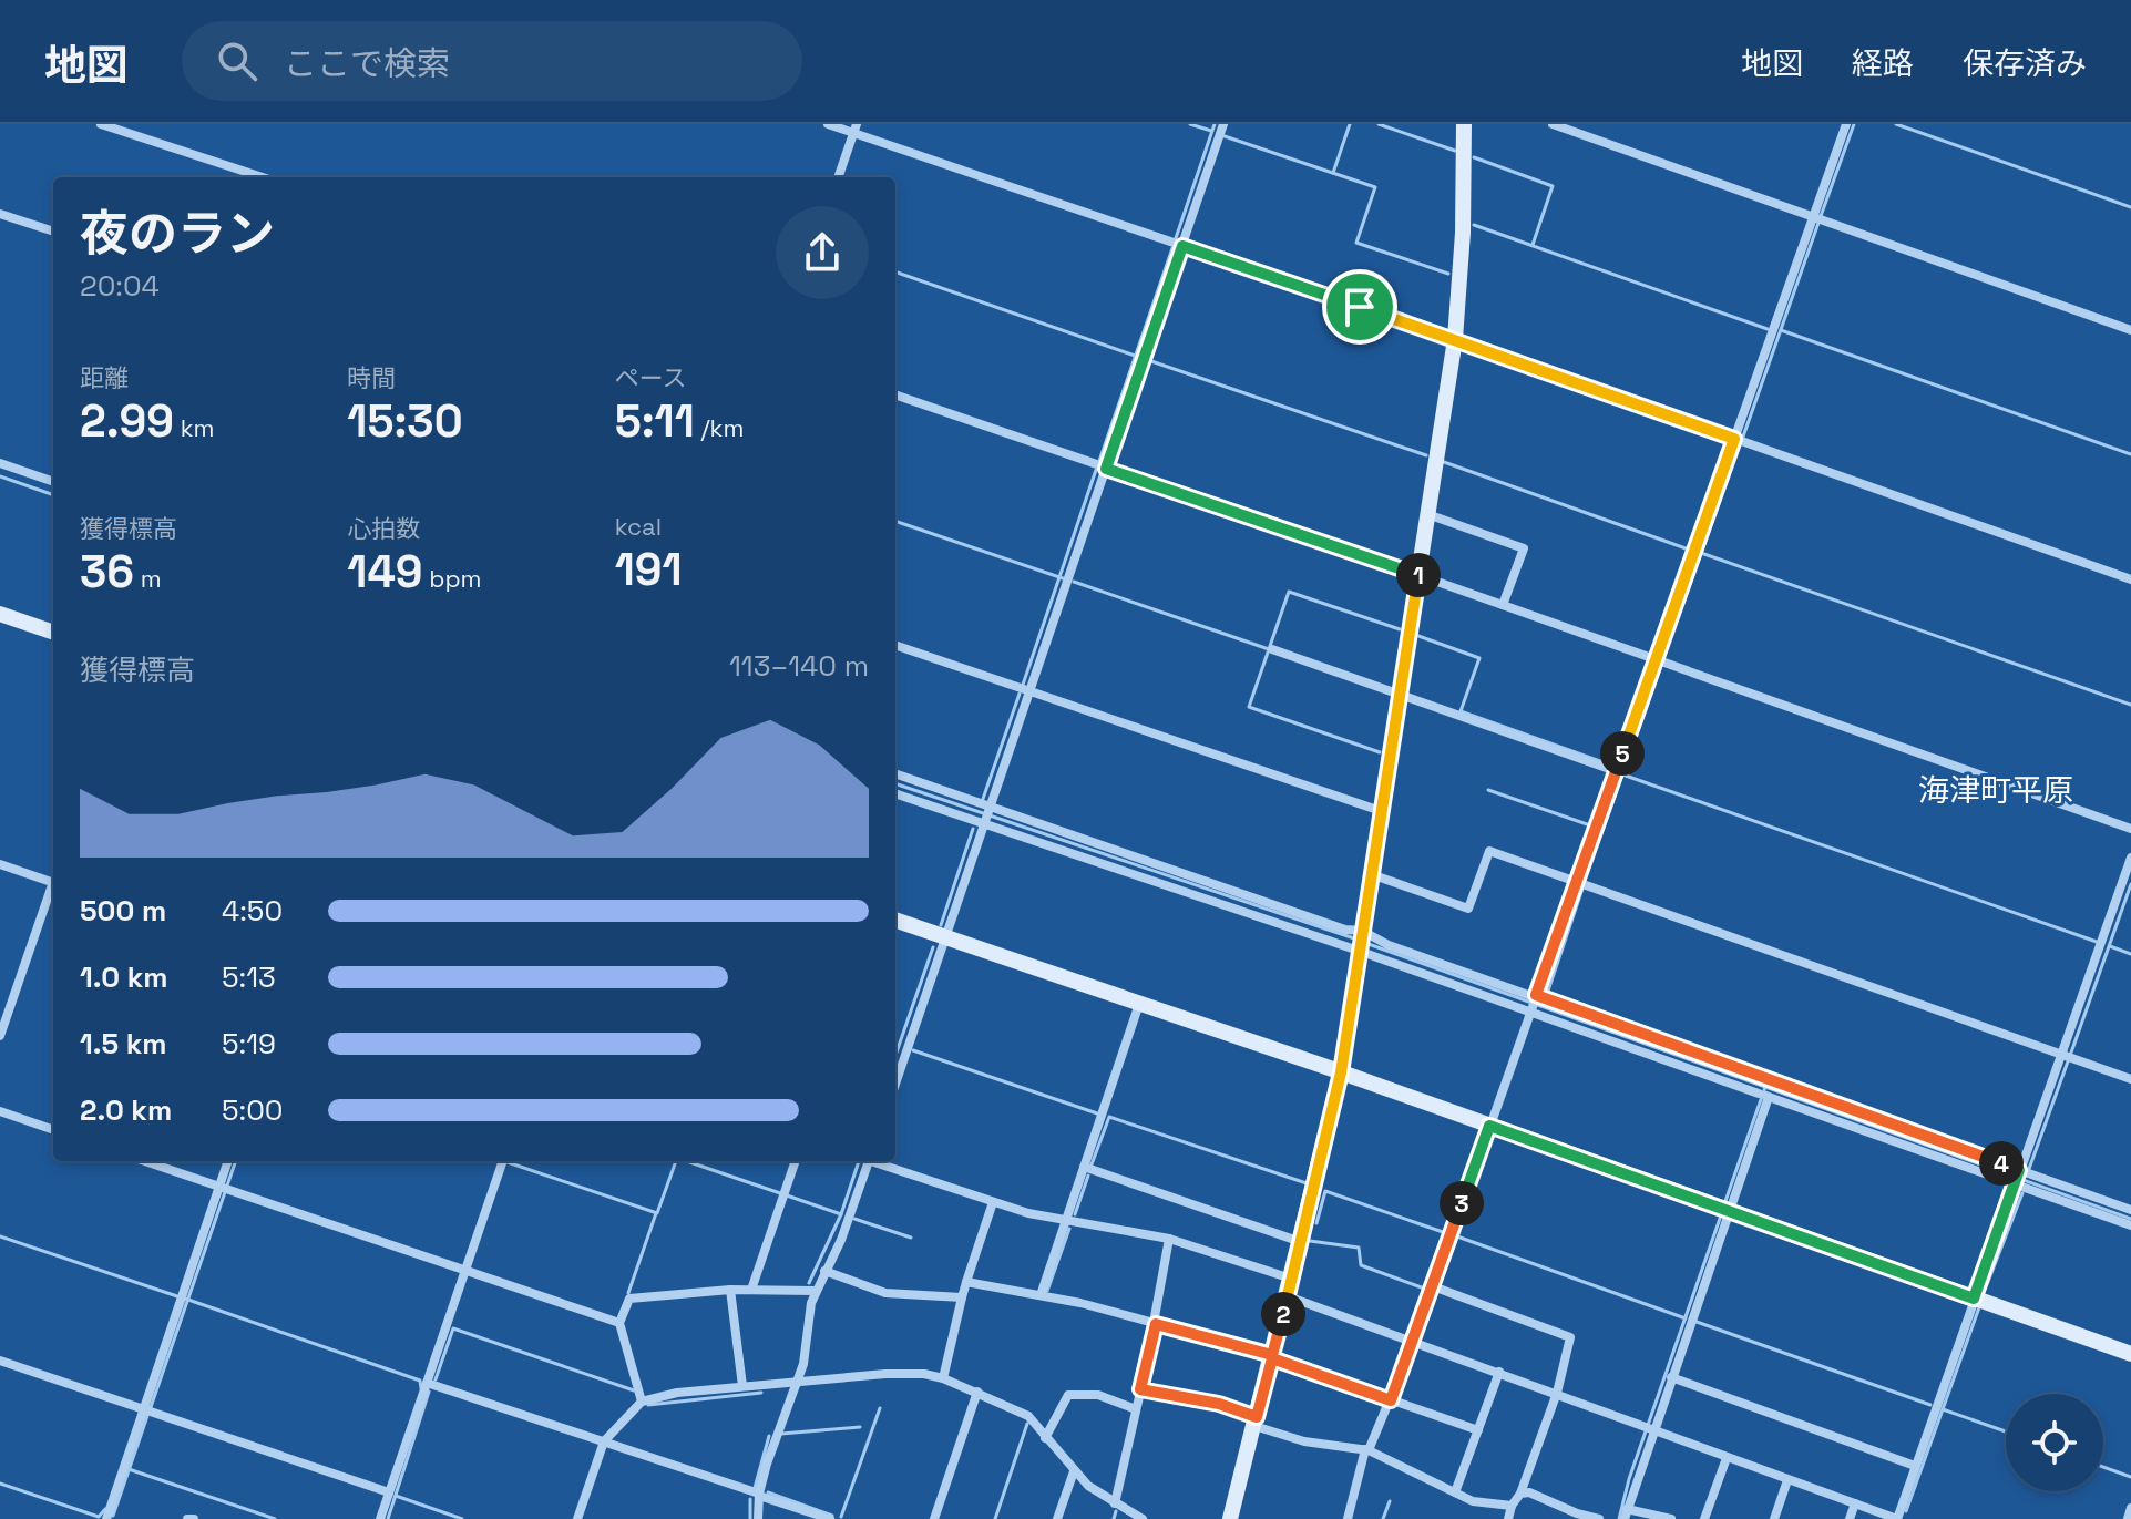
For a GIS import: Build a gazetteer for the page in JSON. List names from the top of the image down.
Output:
{
  "districts": ["海津町平原"],
  "page": {
    "header": "地図",
    "search": "ここで検索",
    "nav": ["地図", "経路", "保存済み"],
    "heading": ["夜のラン", "20:04"],
    "stats": [
      ["距離", "2.99 km"],
      ["時間", "15:30"],
      ["ペース", "5:11 /km"],
      ["獲得標高", "36 m"],
      ["心拍数", "149 bpm"],
      ["kcal", "191"]
    ],
    "pins": [
      "1",
      "5",
      "4",
      "3",
      "2"
    ],
    "chart": ["獲得標高", "113–140 m"],
    "list": [
      {
        "name": "500 m",
        "note": "4:50"
      },
      {
        "name": "1.0 km",
        "note": "5:13"
      },
      {
        "name": "1.5 km",
        "note": "5:19"
      },
      {
        "name": "2.0 km",
        "note": "5:00"
      }
    ]
  }
}
